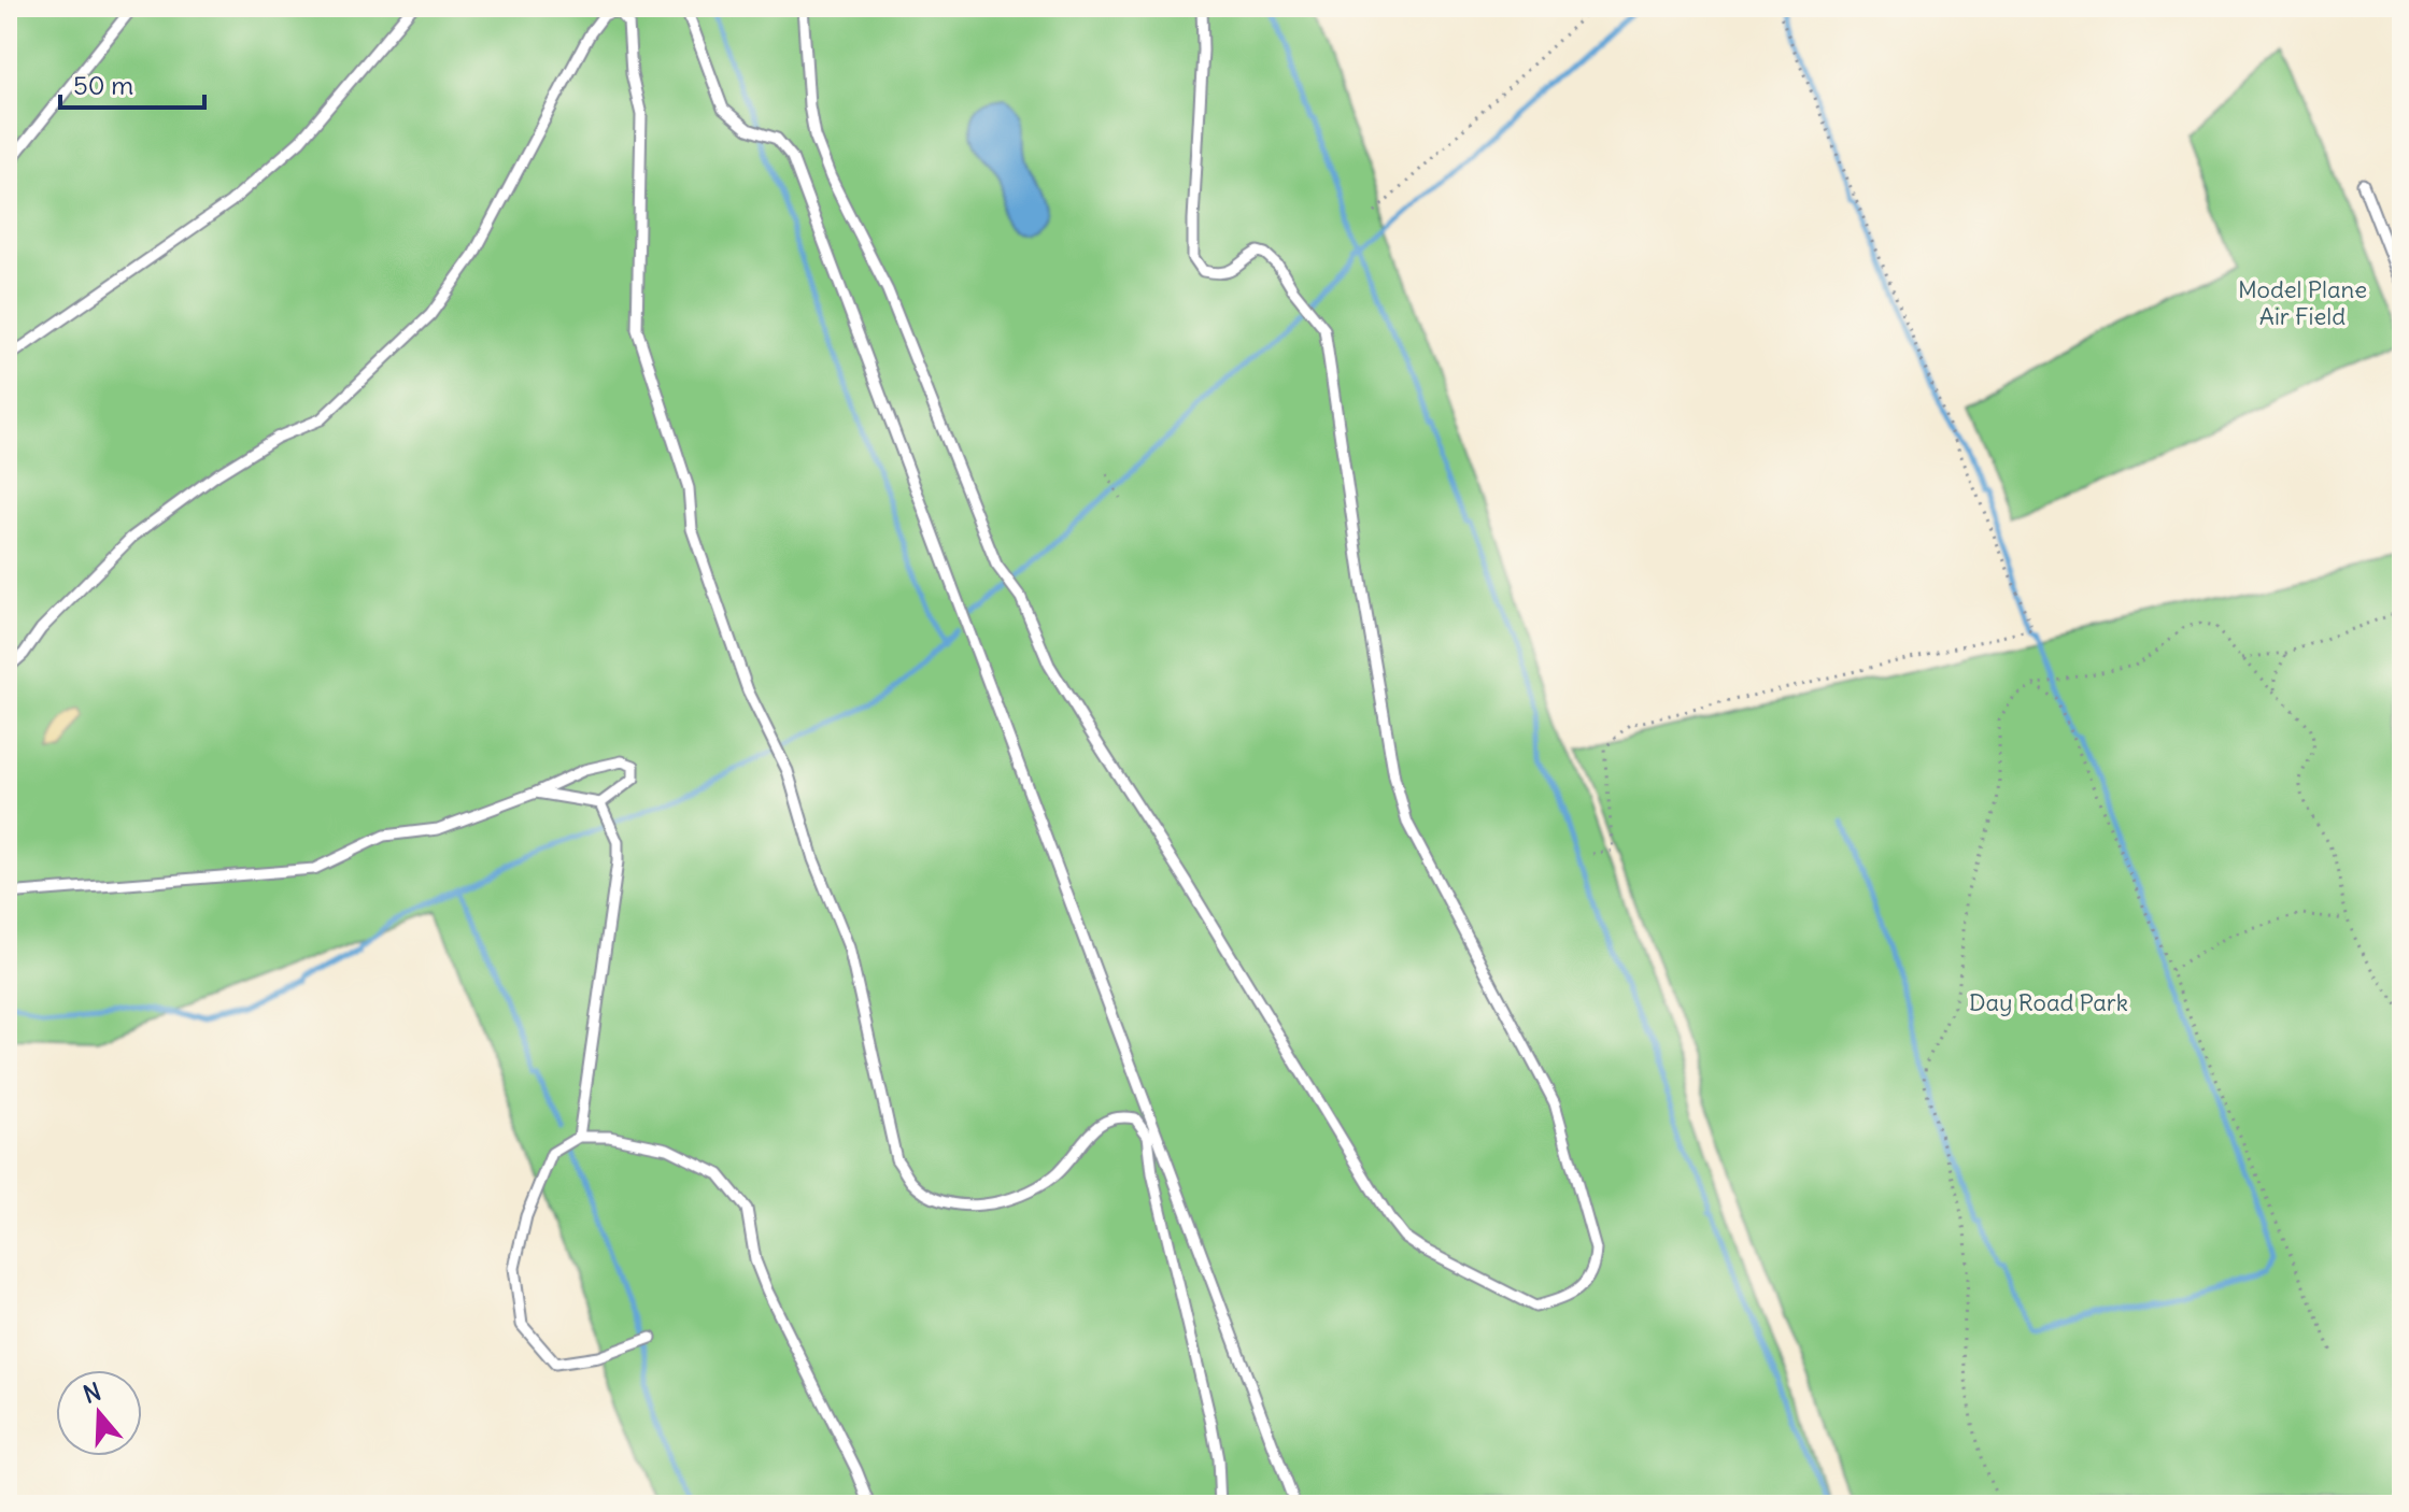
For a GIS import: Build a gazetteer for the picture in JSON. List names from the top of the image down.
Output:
{
  "parks": ["Model Plane Air Field", "Day Road Park"],
  "scale_bar": "50 m",
  "north": "top"
}
